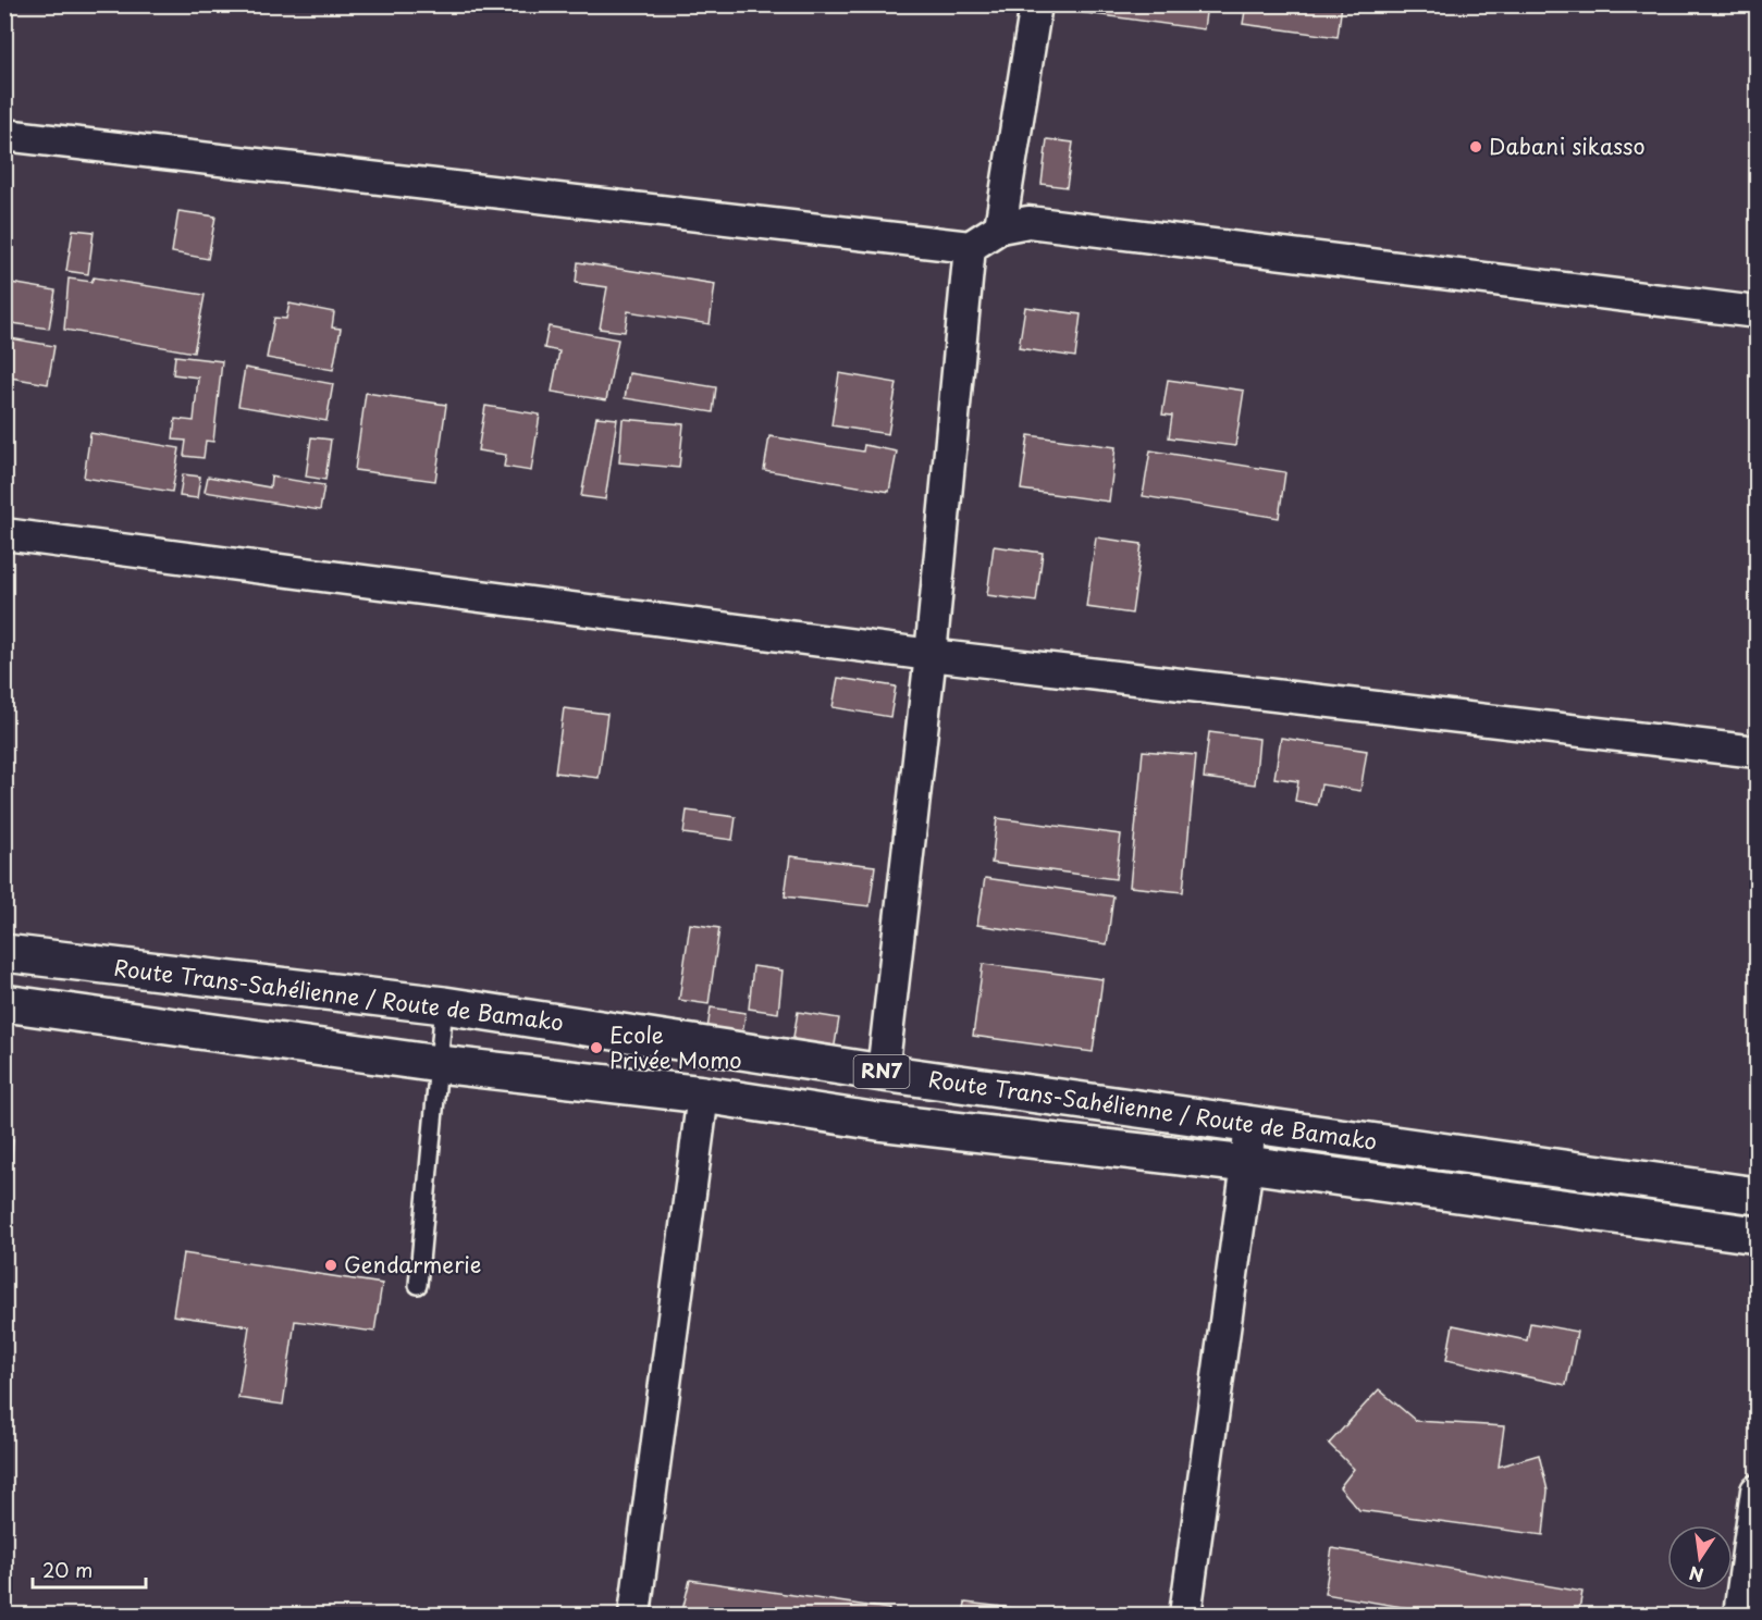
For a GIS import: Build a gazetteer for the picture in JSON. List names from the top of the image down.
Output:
{
  "streets": {
    "highway": ["Route Trans-Sahélienne / Route de Bamako", "RN7"]
  },
  "places": ["Dabani sikasso", "Ecole Privée Momo", "Gendarmerie"],
  "scale_bar": "20 m",
  "north": "bottom"
}
